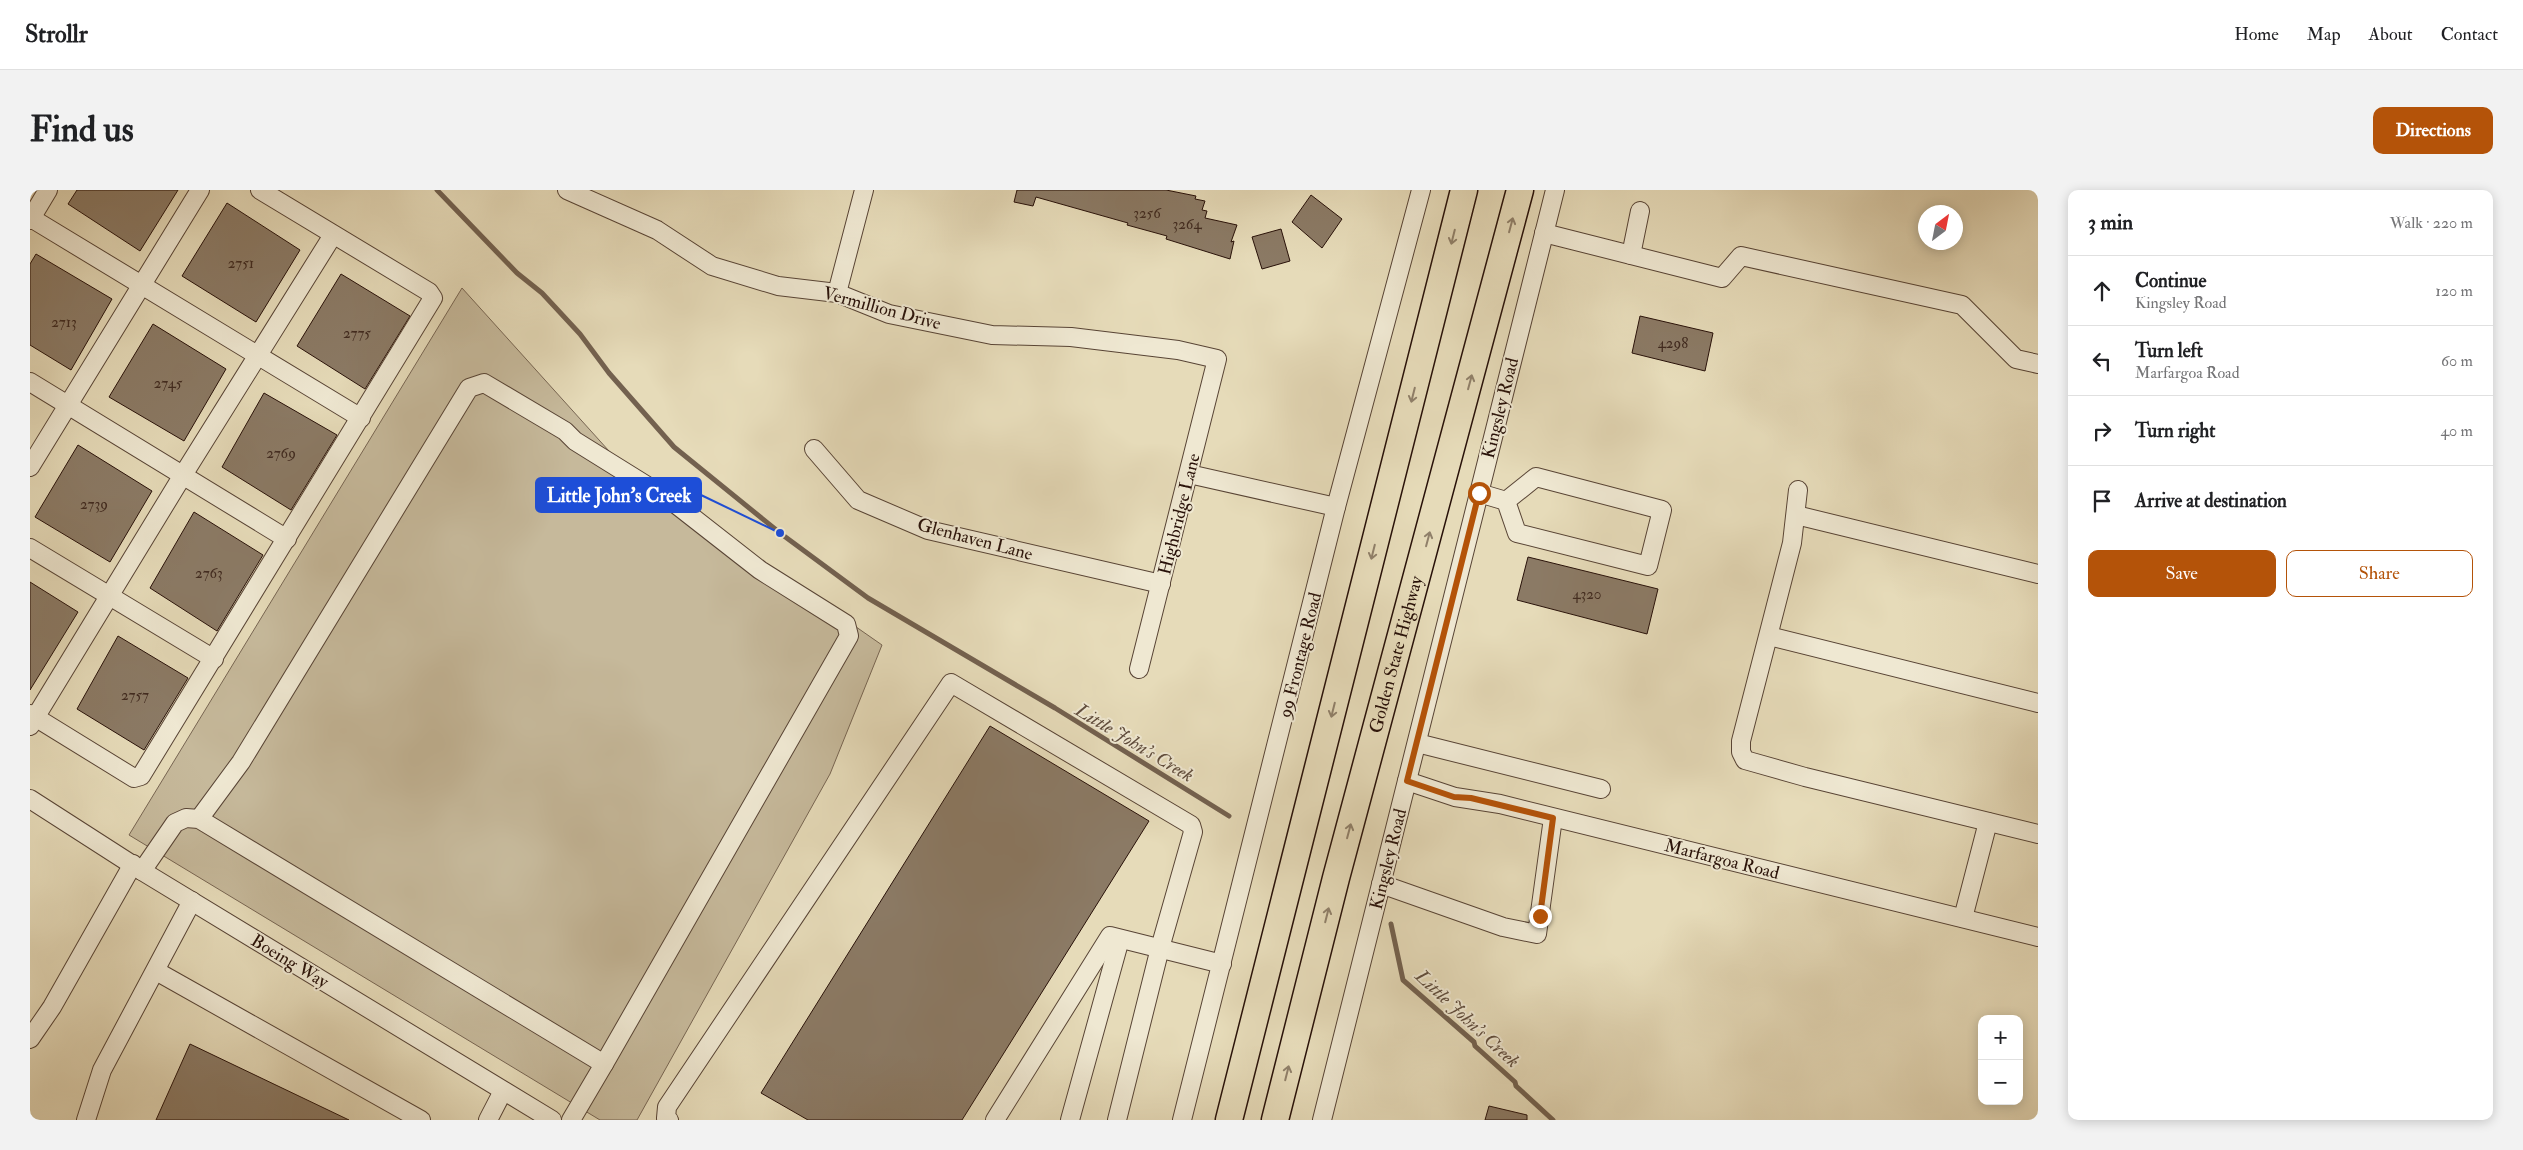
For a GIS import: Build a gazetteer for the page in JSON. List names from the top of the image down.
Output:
{
  "streets": {
    "highway": ["Golden State Highway"],
    "street": [
      "Vermillion Drive",
      "Kingsley Road",
      "Highbridge Lane",
      "Glenhaven Lane",
      "99 Frontage Road",
      "Marfargoa Road",
      "Boeing Way"
    ]
  },
  "crossings": [
    ["Vermillion Drive", "Highbridge Lane"],
    ["Kingsley Road", "Marfargoa Road"],
    ["Highbridge Lane", "Glenhaven Lane"]
  ],
  "water": ["Little John's Creek"],
  "places": ["Little John's Creek"],
  "house_numbers": [
    "3256",
    "3264",
    "2751",
    "2713",
    "2775",
    "4298",
    "2745",
    "2769",
    "2739",
    "2763",
    "4320",
    "2757"
  ],
  "north": "top right",
  "page": {
    "header": "Strollr",
    "nav": [
      "Home",
      "Map",
      "About",
      "Contact"
    ],
    "buttons": [
      "Directions",
      ["Save", "Share"]
    ],
    "title": "Find us",
    "heading": ["3 min", "Walk · 220 m"],
    "list": [
      ["Continue", "Kingsley Road", "120 m"],
      ["Turn left", "Marfargoa Road", "60 m"],
      ["Turn right", "40 m"],
      "Arrive at destination"
    ],
    "map_buttons": ["+", "−"]
  }
}
